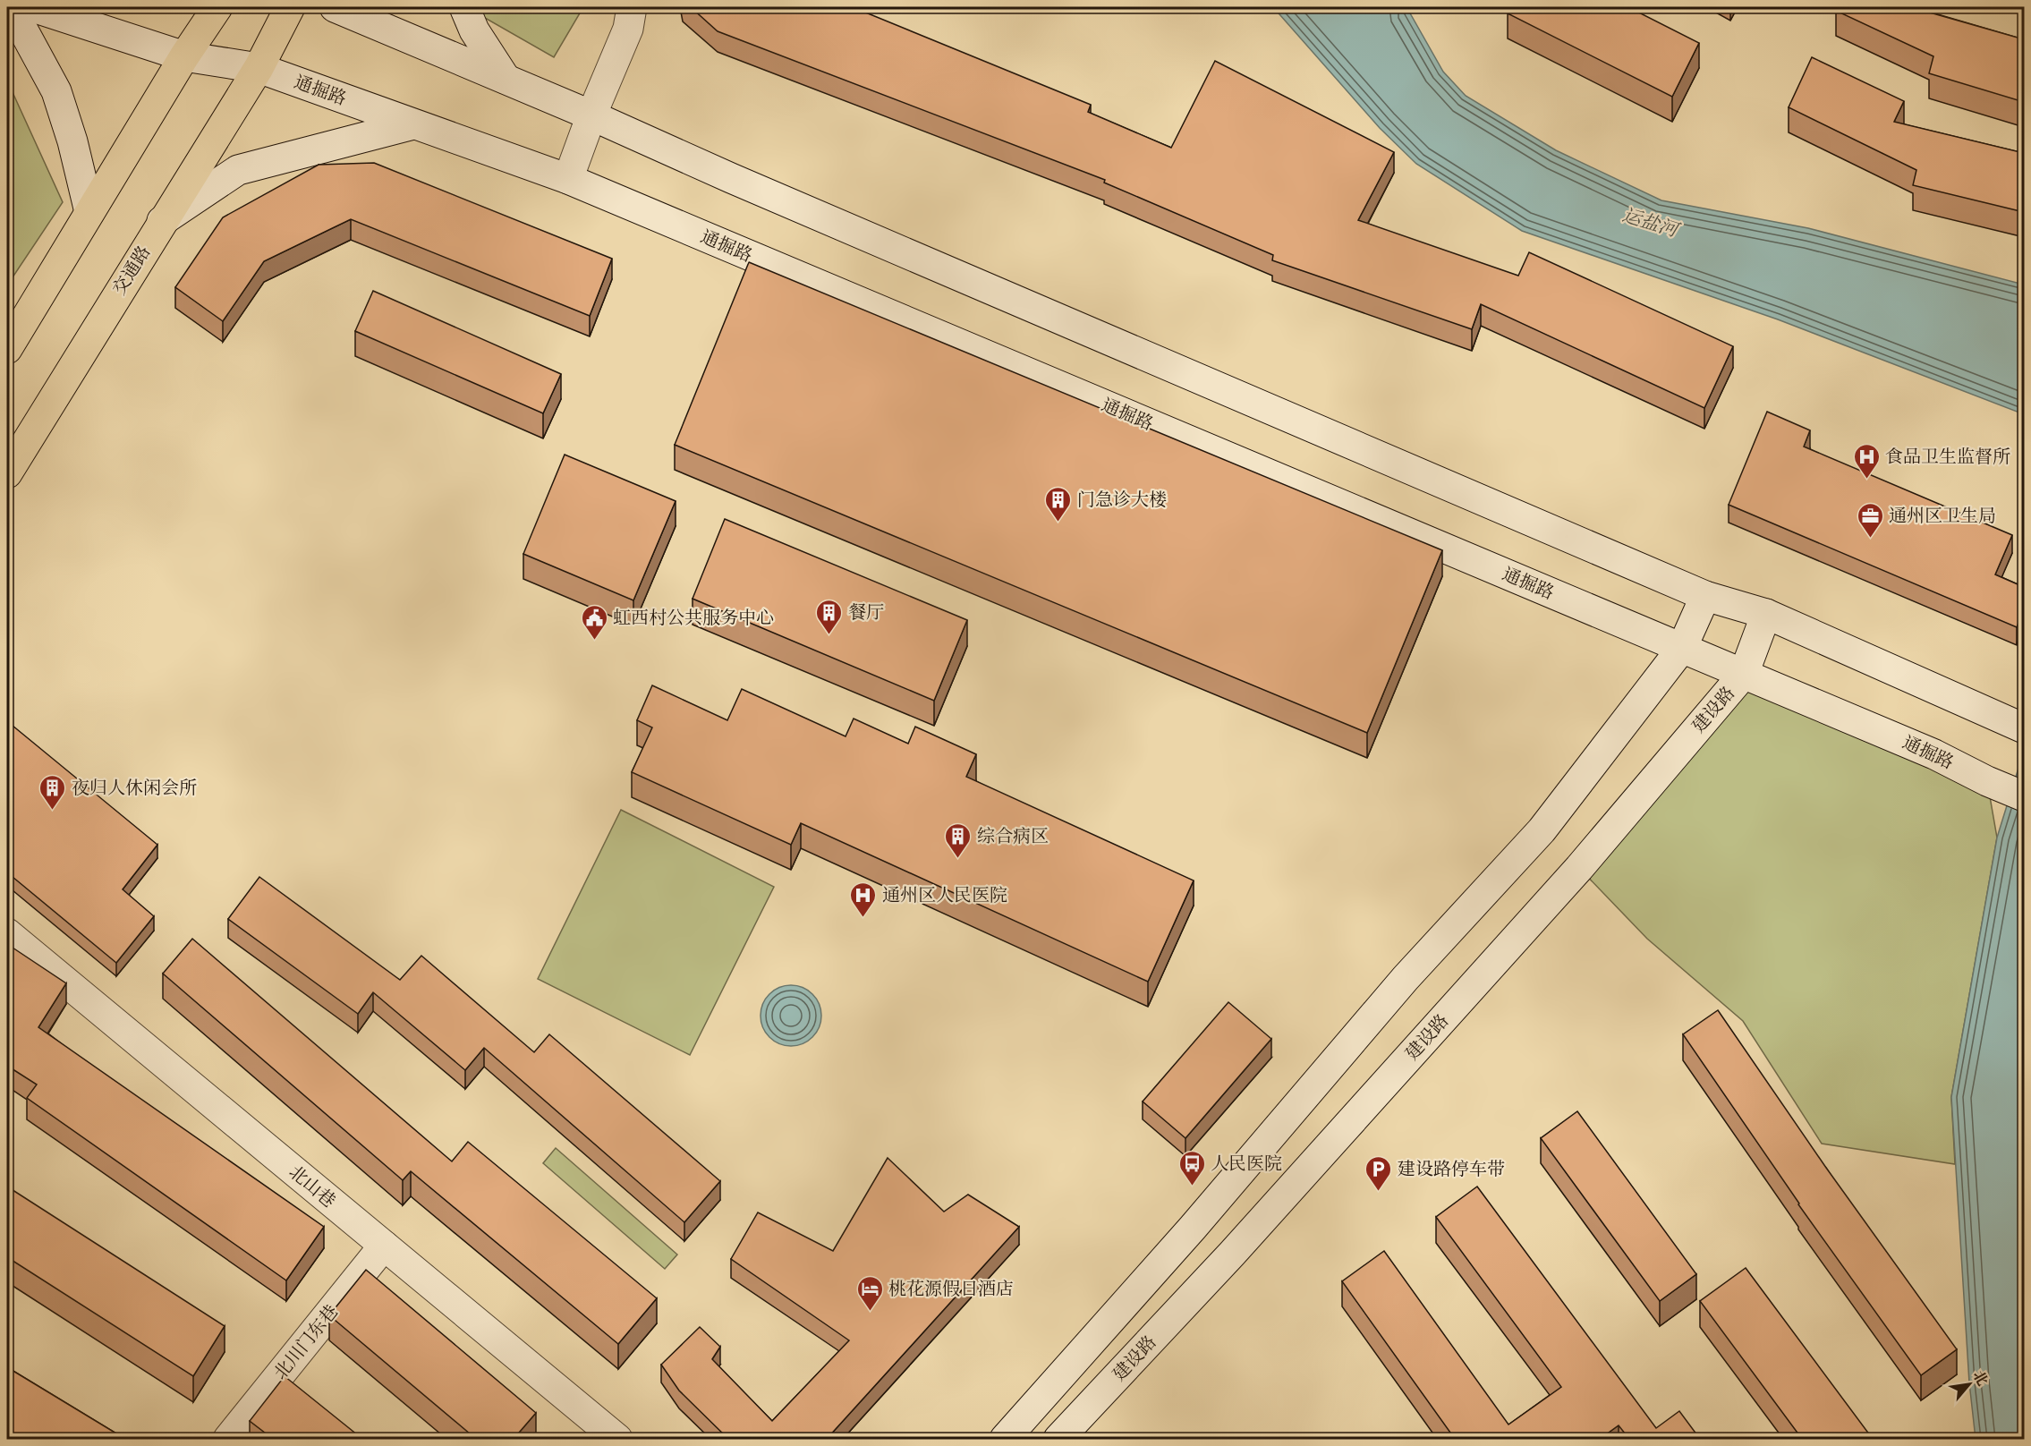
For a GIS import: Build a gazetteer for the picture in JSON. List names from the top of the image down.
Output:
{
  "streets": {
    "main road": [
      "通掘路",
      "交通路",
      "建设路",
      "北山巷",
      "北川门东巷"
    ]
  },
  "crossings": [
    ["通掘路", "交通路"],
    ["通掘路", "建设路"],
    ["北山巷", "北川门东巷"]
  ],
  "water": ["运盐河"],
  "places": {
    "hospital": ["食品卫生监督所", "通州区人民医院"],
    "building": [
      "门急诊大楼",
      "餐厅",
      "夜归人休闲会所",
      "综合病区"
    ],
    "office": ["通州区卫生局"],
    "public building": ["虹西村公共服务中心"],
    "bus stop": ["人民医院"],
    "parking": ["建设路停车带"],
    "hotel": ["桃花源假日酒店"]
  },
  "north": "top right"
}
